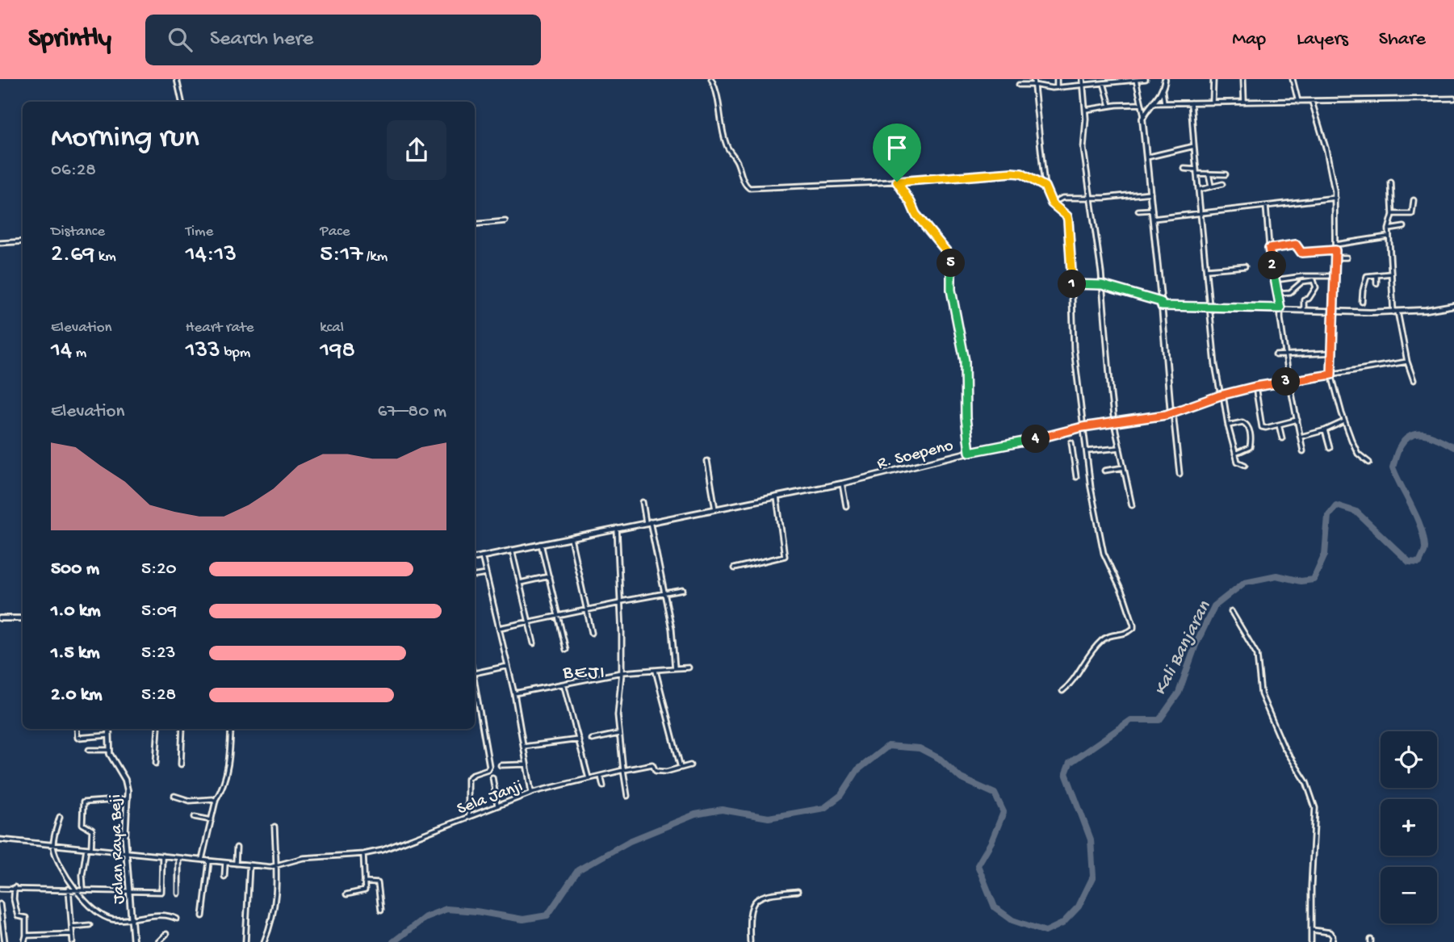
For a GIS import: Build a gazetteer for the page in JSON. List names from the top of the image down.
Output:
{
  "streets": {
    "street": ["R. Soepeno", "Sela Janji", "Jalan Raya Beji"]
  },
  "crossings": [
    ["Sela Janji", "Jalan Raya Beji"]
  ],
  "districts": ["BEJI"],
  "water": ["Kali Banjaran"],
  "page": {
    "header": "Sprintly",
    "search": "Search here",
    "nav": ["Map", "Layers", "Share"],
    "heading": ["Morning run", "06:28"],
    "stats": [
      ["Distance", "2.69 km"],
      ["Time", "14:13"],
      ["Pace", "5:17 /km"],
      ["Elevation", "14 m"],
      ["Heart rate", "133 bpm"],
      ["kcal", "198"]
    ],
    "pins": [
      "5",
      "2",
      "1",
      "3",
      "4"
    ],
    "chart": ["Elevation", "67–80 m"],
    "list": [
      {
        "name": "500 m",
        "note": "5:20"
      },
      {
        "name": "1.0 km",
        "note": "5:09"
      },
      {
        "name": "1.5 km",
        "note": "5:23"
      },
      {
        "name": "2.0 km",
        "note": "5:28"
      }
    ],
    "map_buttons": ["+", "−"]
  }
}
